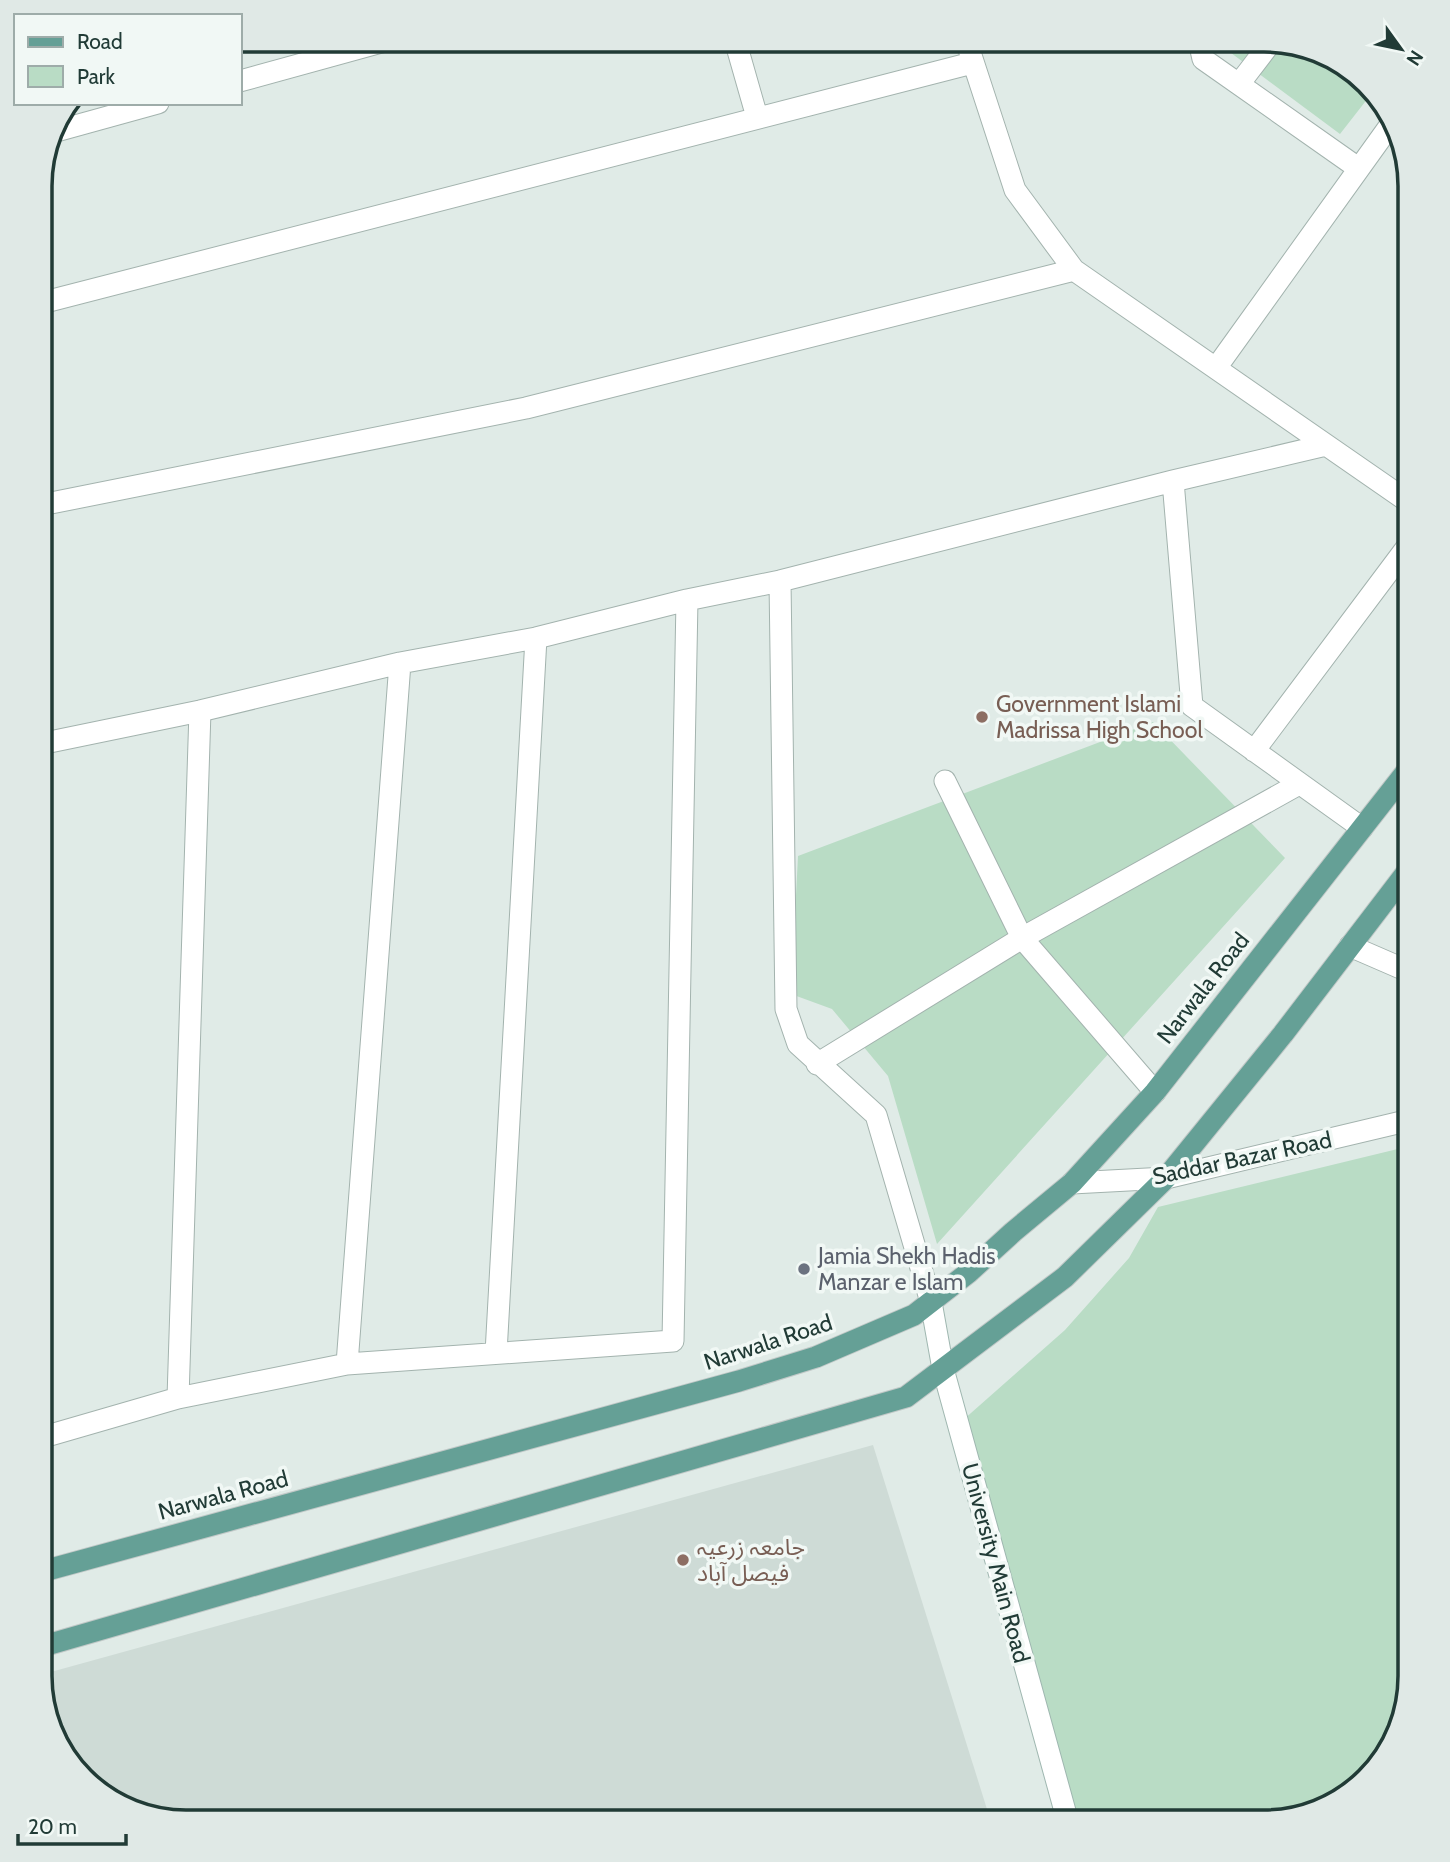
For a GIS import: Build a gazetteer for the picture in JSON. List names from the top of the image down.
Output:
{
  "streets": {
    "main road": ["Narwala Road"],
    "street": ["Saddar Bazar Road", "University Main Road"]
  },
  "crossings": [
    ["Narwala Road", "Saddar Bazar Road"],
    ["Narwala Road", "University Main Road"]
  ],
  "places": ["Government Islami Madrissa High School", "Jamia Shekh Hadis Manzar e Islam", "جامعہ زرعیہ فیصل آباد"],
  "legend": ["Road", "Park"],
  "scale_bar": "20 m",
  "north": "bottom right"
}
